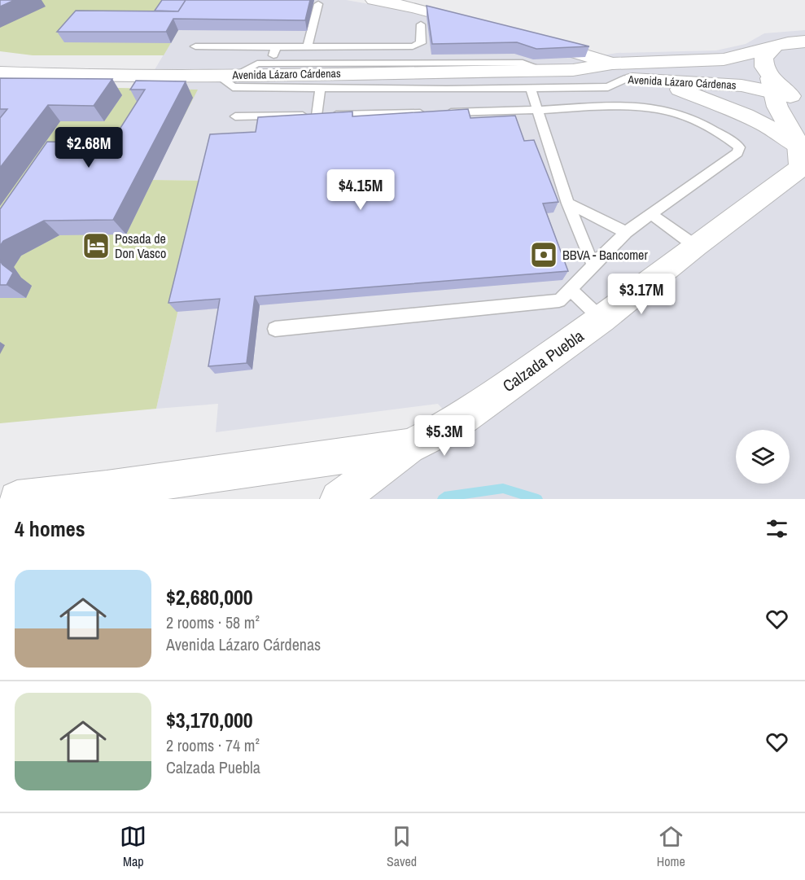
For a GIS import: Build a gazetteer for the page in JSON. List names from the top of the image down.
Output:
{
  "streets": {
    "main road": ["Avenida Lázaro Cárdenas", "Calzada Puebla"]
  },
  "places": {
    "hotel": ["Posada de Don Vasco"],
    "bank": ["BBVA - Bancomer"]
  },
  "page": {
    "price": [
      "$2.68M",
      "$4.15M",
      "$3.17M",
      "$5.3M"
    ],
    "heading": "4 homes",
    "list": [
      {
        "name": "$2,680,000",
        "note": "2 rooms · 58 m² · Avenida Lázaro Cárdenas"
      },
      {
        "name": "$3,170,000",
        "note": "2 rooms · 74 m² · Calzada Puebla"
      }
    ],
    "tabs": ["Map", "Saved", "Home"]
  }
}
